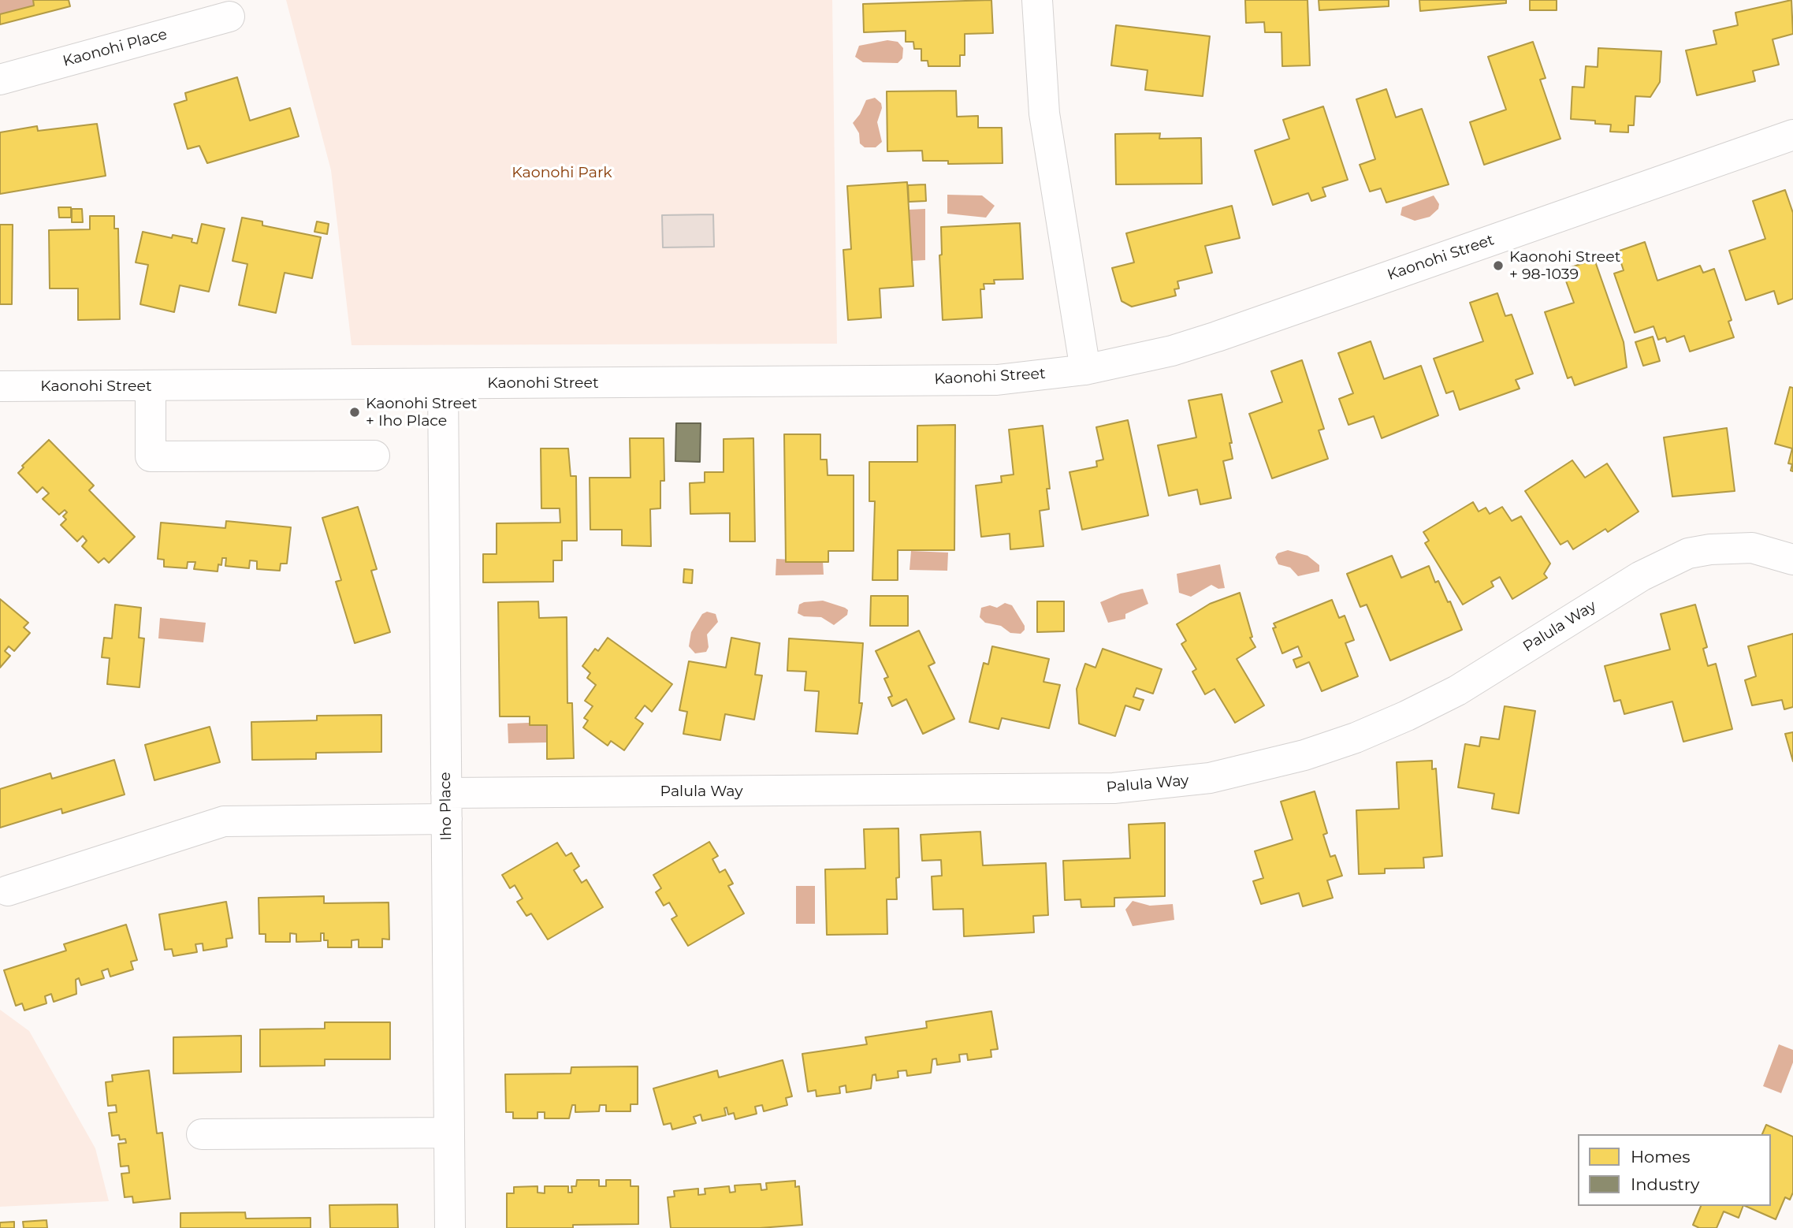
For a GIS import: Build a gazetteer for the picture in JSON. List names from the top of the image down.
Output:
{
  "streets": {
    "street": [
      "Kaonohi Place",
      "Kaonohi Street",
      "Palula Way",
      "Iho Place"
    ]
  },
  "crossings": [
    ["Kaonohi Street", "Iho Place"],
    ["Palula Way", "Iho Place"]
  ],
  "parks": ["Kaonohi Park"],
  "places": ["Kaonohi Street + 98-1039", "Kaonohi Street + Iho Place"],
  "legend": ["Homes", "Industry"]
}
